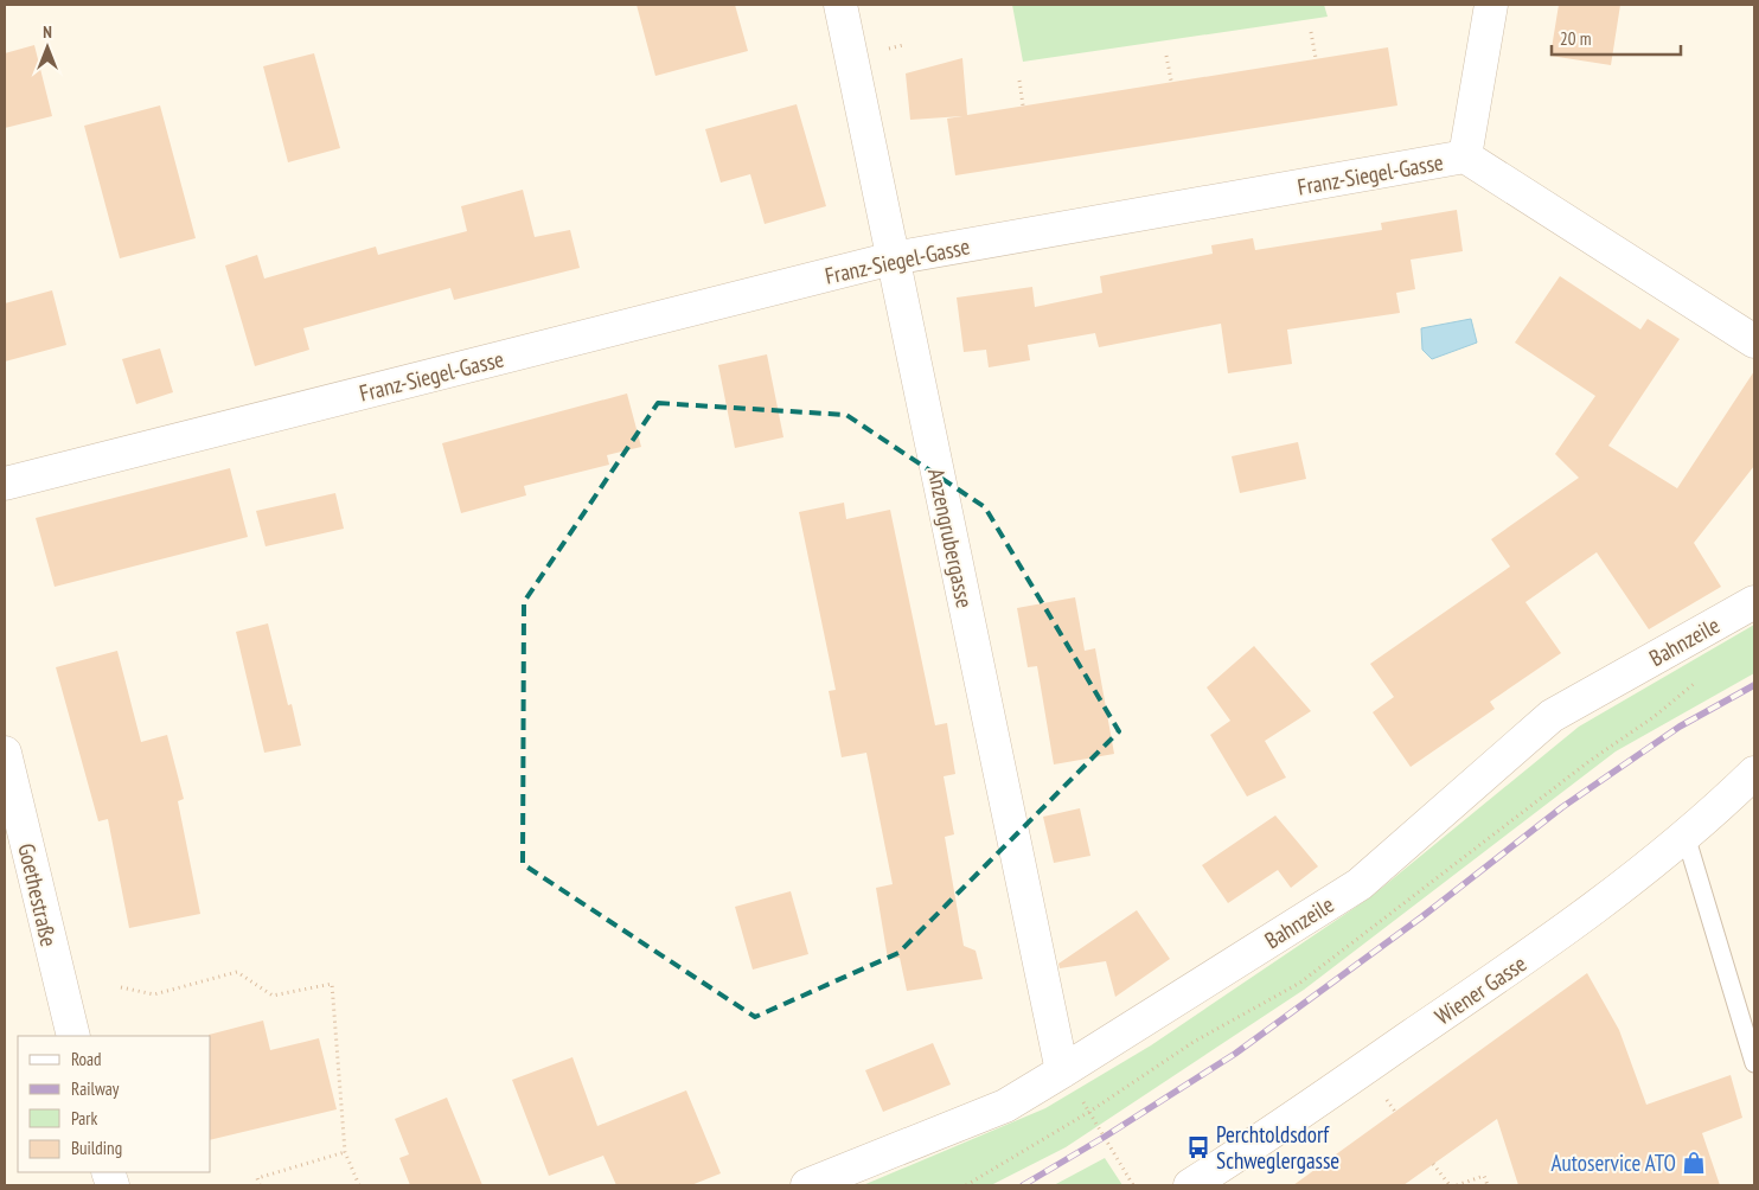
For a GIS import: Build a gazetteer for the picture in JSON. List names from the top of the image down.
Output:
{
  "streets": {
    "street": [
      "Franz-Siegel-Gasse",
      "Anzengrubergasse",
      "Bahnzeile",
      "Goethestraße",
      "Wiener Gasse"
    ]
  },
  "crossings": [
    ["Franz-Siegel-Gasse", "Anzengrubergasse"],
    ["Anzengrubergasse", "Bahnzeile"]
  ],
  "places": {
    "bus stop": ["Perchtoldsdorf Schweglergasse"],
    "shop": ["Autoservice ATO"]
  },
  "legend": [
    "Road",
    "Railway",
    "Park",
    "Building"
  ],
  "scale_bar": "20 m",
  "north": "top"
}
